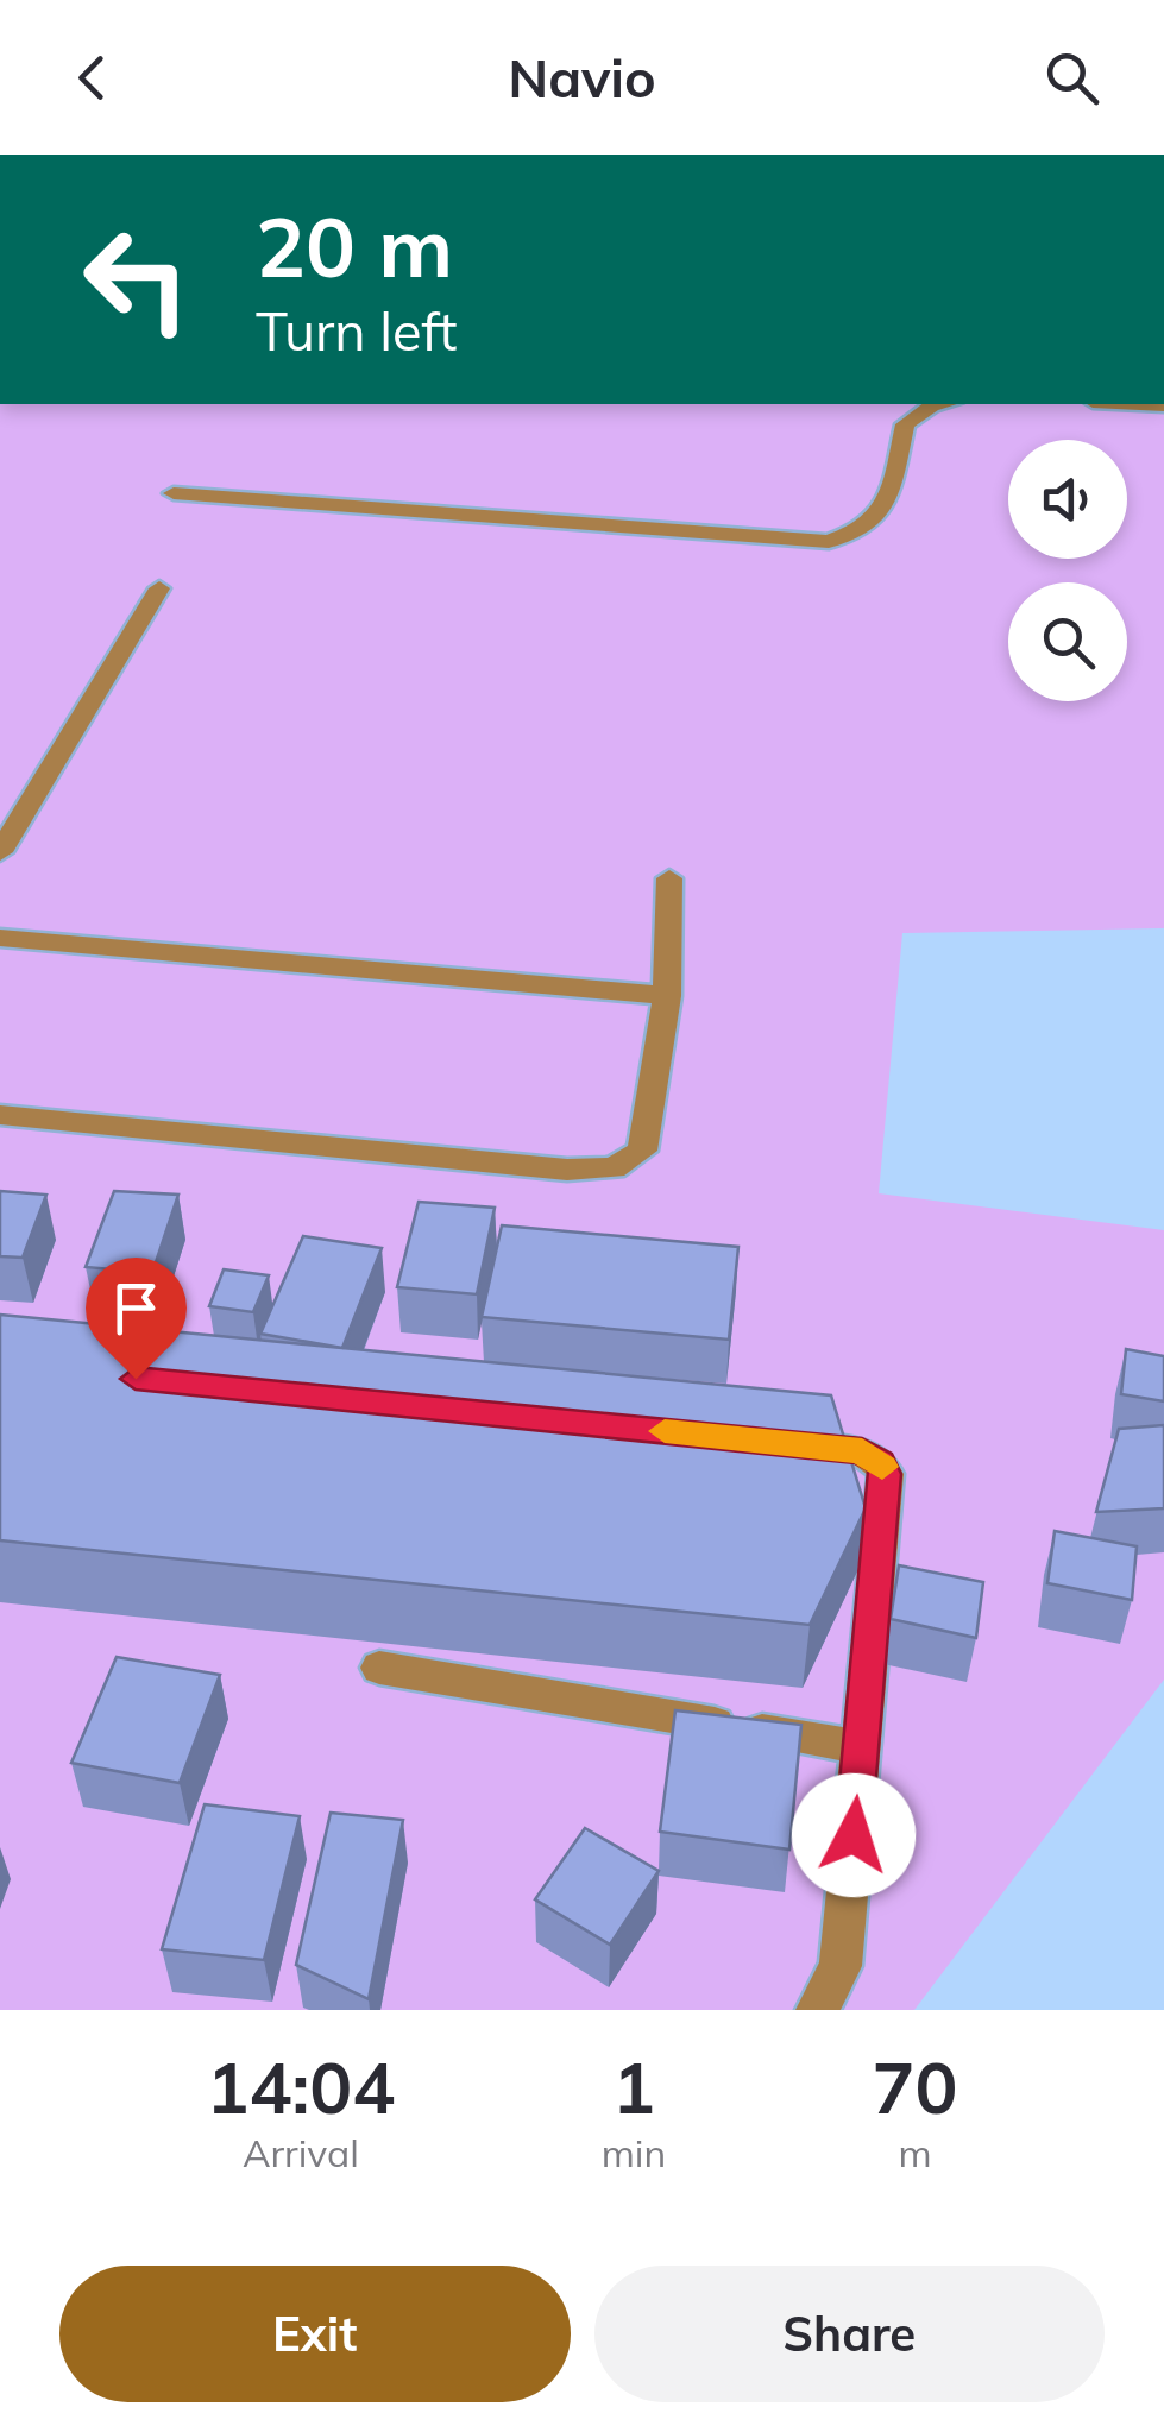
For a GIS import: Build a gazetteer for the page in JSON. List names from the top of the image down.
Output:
{
  "page": {
    "header": "Navio",
    "turn": ["20 m", "Turn left"],
    "eta": [
      "14:04",
      "Arrival",
      "1",
      "min",
      "70",
      "m"
    ],
    "buttons": ["Exit", "Share"]
  }
}
